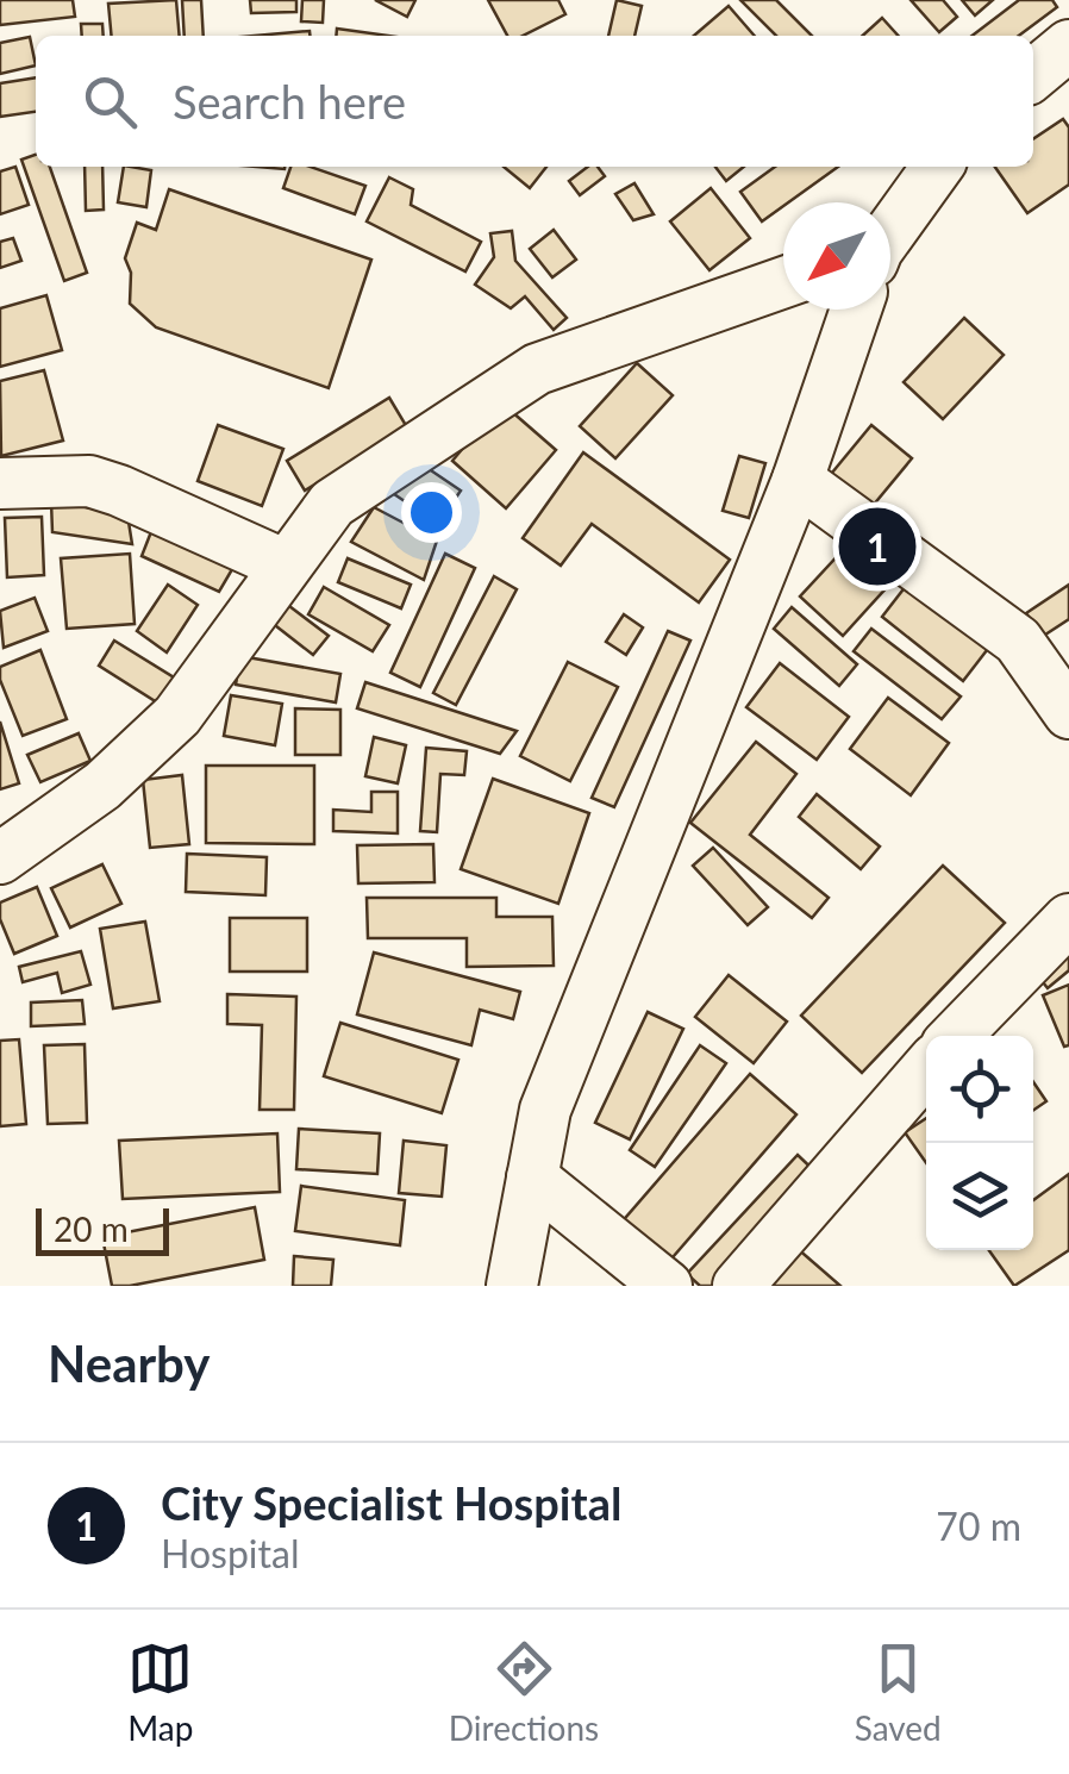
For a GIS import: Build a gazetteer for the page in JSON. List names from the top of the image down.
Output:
{
  "scale_bar": "20 m",
  "north": "bottom left",
  "page": {
    "search": "Search here",
    "pins": "1",
    "scale": "20 m",
    "heading": "Nearby",
    "list": [
      {
        "mark": "1",
        "name": "City Specialist Hospital",
        "note": "Hospital",
        "value": "70 m"
      }
    ],
    "nav": ["Map", "Directions", "Saved"]
  }
}
